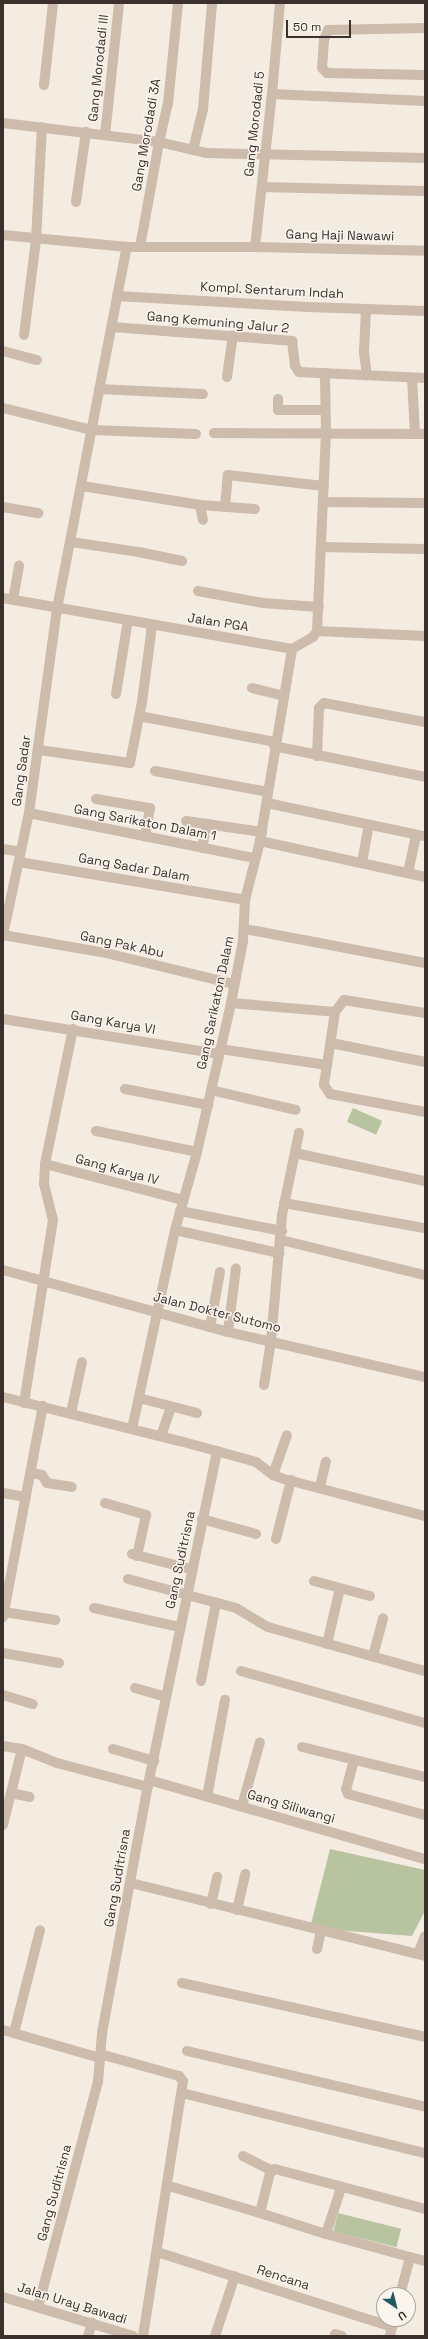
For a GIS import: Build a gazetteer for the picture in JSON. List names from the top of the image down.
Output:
{
  "streets": {
    "street": [
      "Gang Morodadi III",
      "Gang Morodadi 5",
      "Gang Morodadi 3A",
      "Gang Haji Nawawi",
      "Kompl. Sentarum Indah",
      "Gang Kemuning Jalur 2",
      "Jalan PGA",
      "Gang Sadar",
      "Gang Sarikaton Dalam 1",
      "Gang Sadar Dalam",
      "Gang Pak Abu",
      "Gang Sarikaton Dalam",
      "Gang Karya VI",
      "Gang Karya IV",
      "Jalan Dokter Sutomo",
      "Gang Suditrisna",
      "Gang Siliwangi",
      "Rencana",
      "Jalan Uray Bawadi"
    ]
  },
  "crossings": [
    ["Gang Morodadi 5", "Gang Haji Nawawi"],
    ["Gang Morodadi 3A", "Gang Haji Nawawi"],
    ["Gang Haji Nawawi", "Gang Sadar"],
    ["Kompl. Sentarum Indah", "Gang Sadar"],
    ["Gang Kemuning Jalur 2", "Gang Sadar"],
    ["Jalan PGA", "Gang Sadar"],
    ["Jalan PGA", "Gang Sarikaton Dalam"],
    ["Gang Sadar", "Gang Sarikaton Dalam 1"],
    ["Gang Sadar", "Gang Sadar Dalam"],
    ["Gang Sadar", "Gang Pak Abu"],
    ["Gang Sarikaton Dalam 1", "Gang Sarikaton Dalam"],
    ["Gang Sadar Dalam", "Gang Sarikaton Dalam"],
    ["Gang Pak Abu", "Gang Sarikaton Dalam"],
    ["Gang Sarikaton Dalam", "Gang Karya VI"],
    ["Gang Sarikaton Dalam", "Gang Karya IV"],
    ["Gang Sarikaton Dalam", "Jalan Dokter Sutomo"],
    ["Gang Suditrisna", "Gang Siliwangi"],
    ["Gang Suditrisna", "Jalan Uray Bawadi"]
  ],
  "scale_bar": "50 m",
  "north": "bottom right"
}
